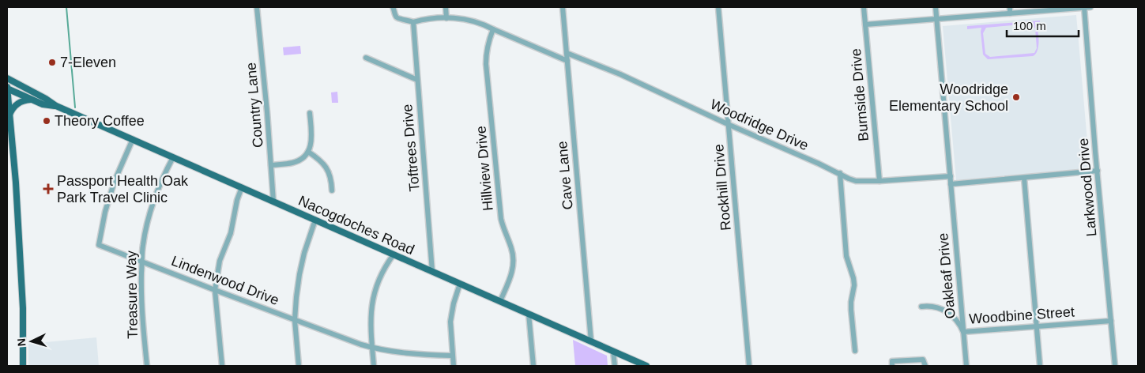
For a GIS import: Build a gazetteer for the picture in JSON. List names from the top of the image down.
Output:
{
  "streets": {
    "main road": ["Nacogdoches Road"],
    "street": [
      "Burnside Drive",
      "Country Lane",
      "Woodridge Drive",
      "Toftrees Drive",
      "Hillview Drive",
      "Cave Lane",
      "Rockhill Drive",
      "Larkwood Drive",
      "Oakleaf Drive",
      "Lindenwood Drive",
      "Treasure Way",
      "Woodbine Street"
    ]
  },
  "crossings": [
    ["Burnside Drive", "Woodridge Drive"],
    ["Country Lane", "Nacogdoches Road"],
    ["Woodridge Drive", "Cave Lane"],
    ["Woodridge Drive", "Rockhill Drive"],
    ["Woodridge Drive", "Oakleaf Drive"],
    ["Toftrees Drive", "Nacogdoches Road"],
    ["Hillview Drive", "Nacogdoches Road"],
    ["Cave Lane", "Nacogdoches Road"],
    ["Larkwood Drive", "Woodbine Street"],
    ["Nacogdoches Road", "Lindenwood Drive"],
    ["Nacogdoches Road", "Treasure Way"],
    ["Oakleaf Drive", "Woodbine Street"],
    ["Lindenwood Drive", "Treasure Way"]
  ],
  "places": {
    "other": ["7-Eleven", "Woodridge Elementary School", "Theory Coffee"],
    "health": ["Passport Health Oak Park Travel Clinic"]
  },
  "scale_bar": "100 m",
  "north": "left"
}
